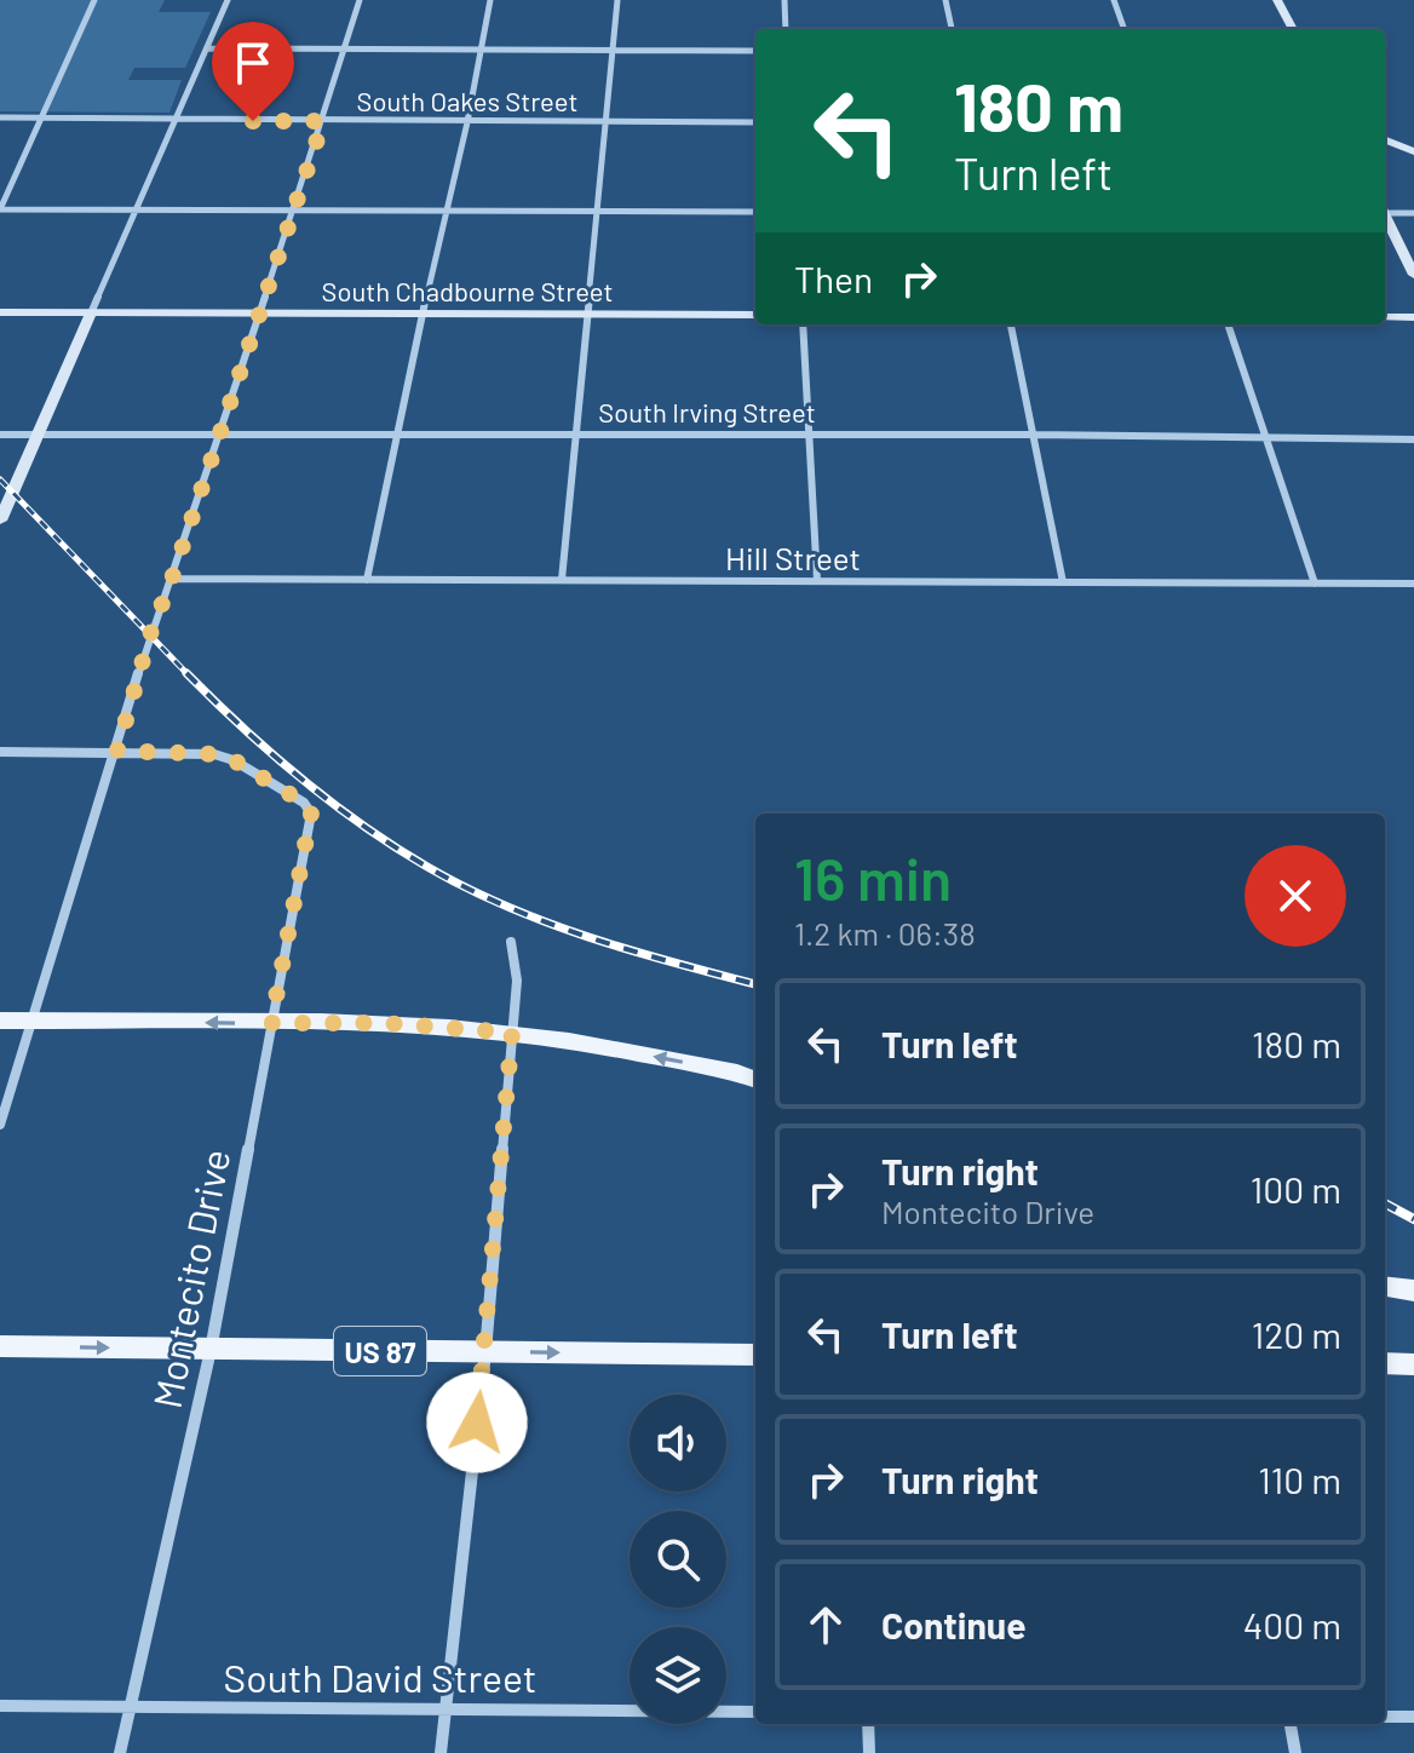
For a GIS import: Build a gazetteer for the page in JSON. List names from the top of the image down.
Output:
{
  "streets": {
    "main road": ["South Chadbourne Street", "US 87"],
    "street": [
      "South Oakes Street",
      "South Irving Street",
      "Hill Street",
      "Montecito Drive",
      "South David Street"
    ]
  },
  "crossings": [
    ["Montecito Drive", "US 87"],
    ["Montecito Drive", "South David Street"]
  ],
  "page": {
    "turn": ["180 m", "Turn left"],
    "then": "Then",
    "heading": ["16 min", "1.2 km · 06:38"],
    "list": [
      {
        "name": "Turn left",
        "value": "180 m"
      },
      {
        "name": "Turn right",
        "note": "Montecito Drive",
        "value": "100 m"
      },
      {
        "name": "Turn left",
        "value": "120 m"
      },
      {
        "name": "Turn right",
        "value": "110 m"
      },
      {
        "name": "Continue",
        "value": "400 m"
      }
    ]
  }
}
